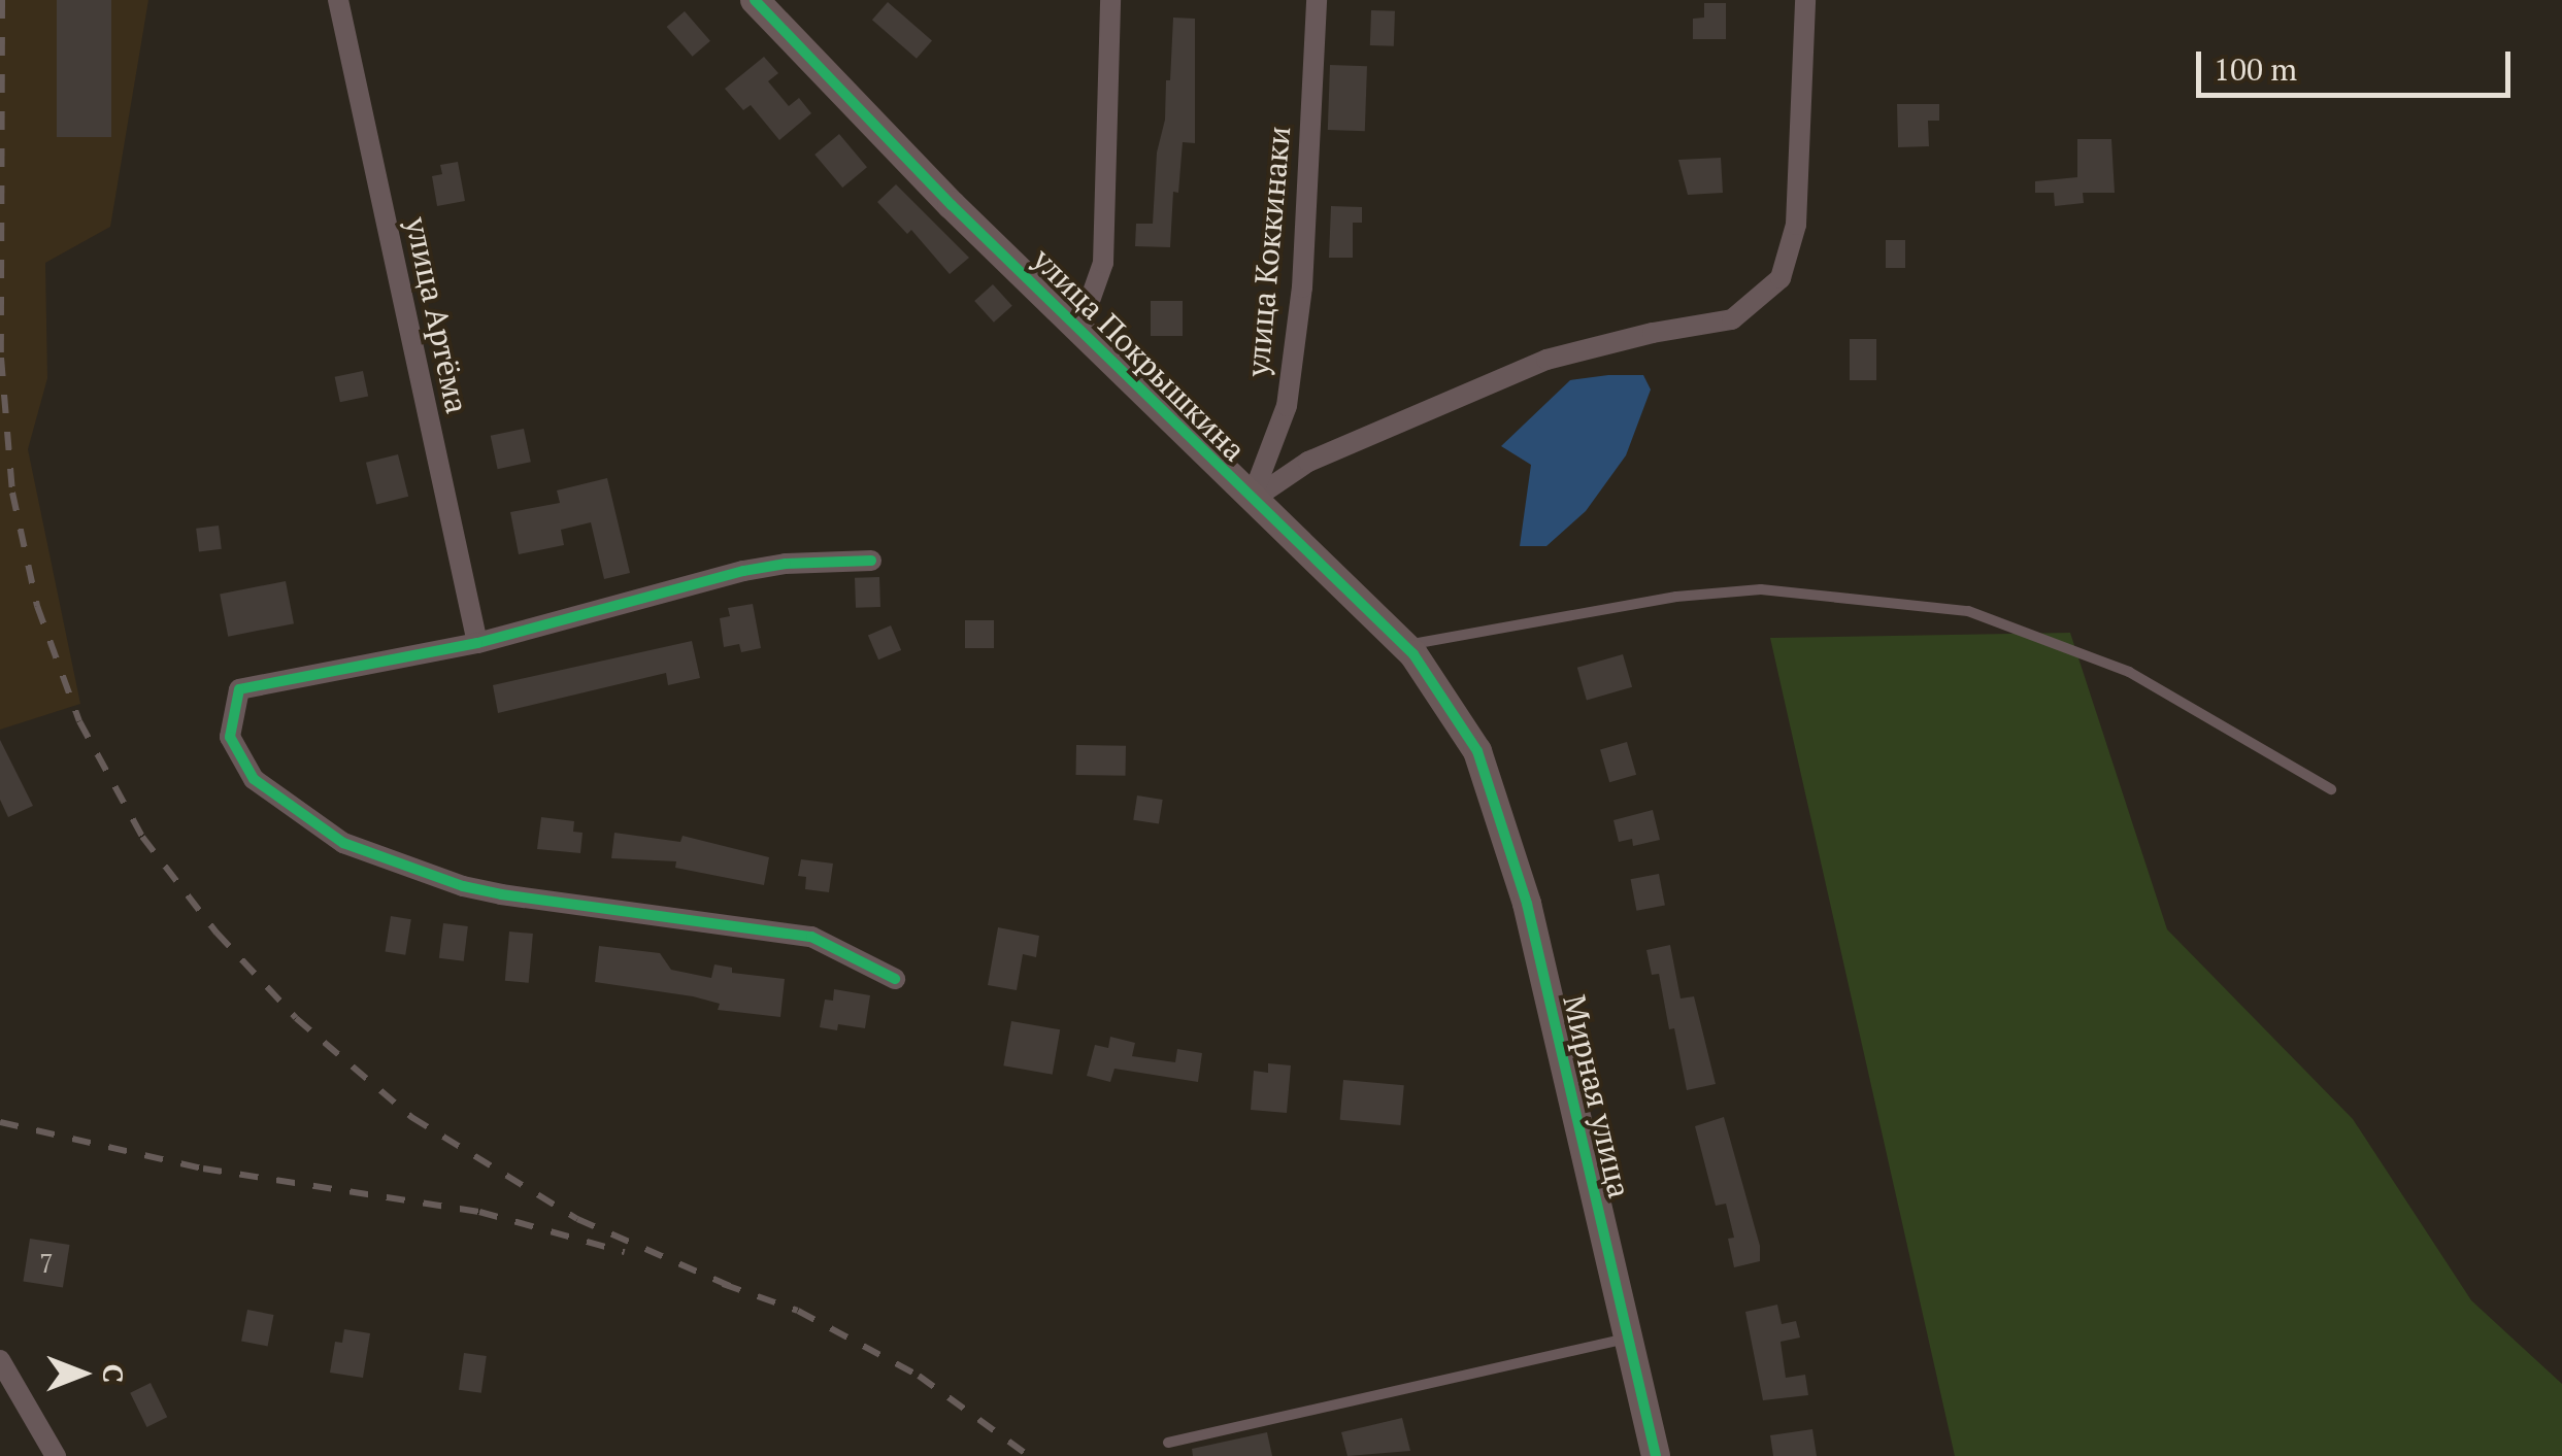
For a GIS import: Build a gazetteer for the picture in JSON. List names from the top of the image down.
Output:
{
  "streets": {
    "street": [
      "улица Коккинаки",
      "улица Артёма",
      "улица Покрышкина",
      "Мирная улица"
    ]
  },
  "crossings": [
    ["улица Коккинаки", "улица Покрышкина"],
    ["улица Покрышкина", "Мирная улица"]
  ],
  "house_numbers": ["7"],
  "scale_bar": "100 m",
  "north": "right"
}
